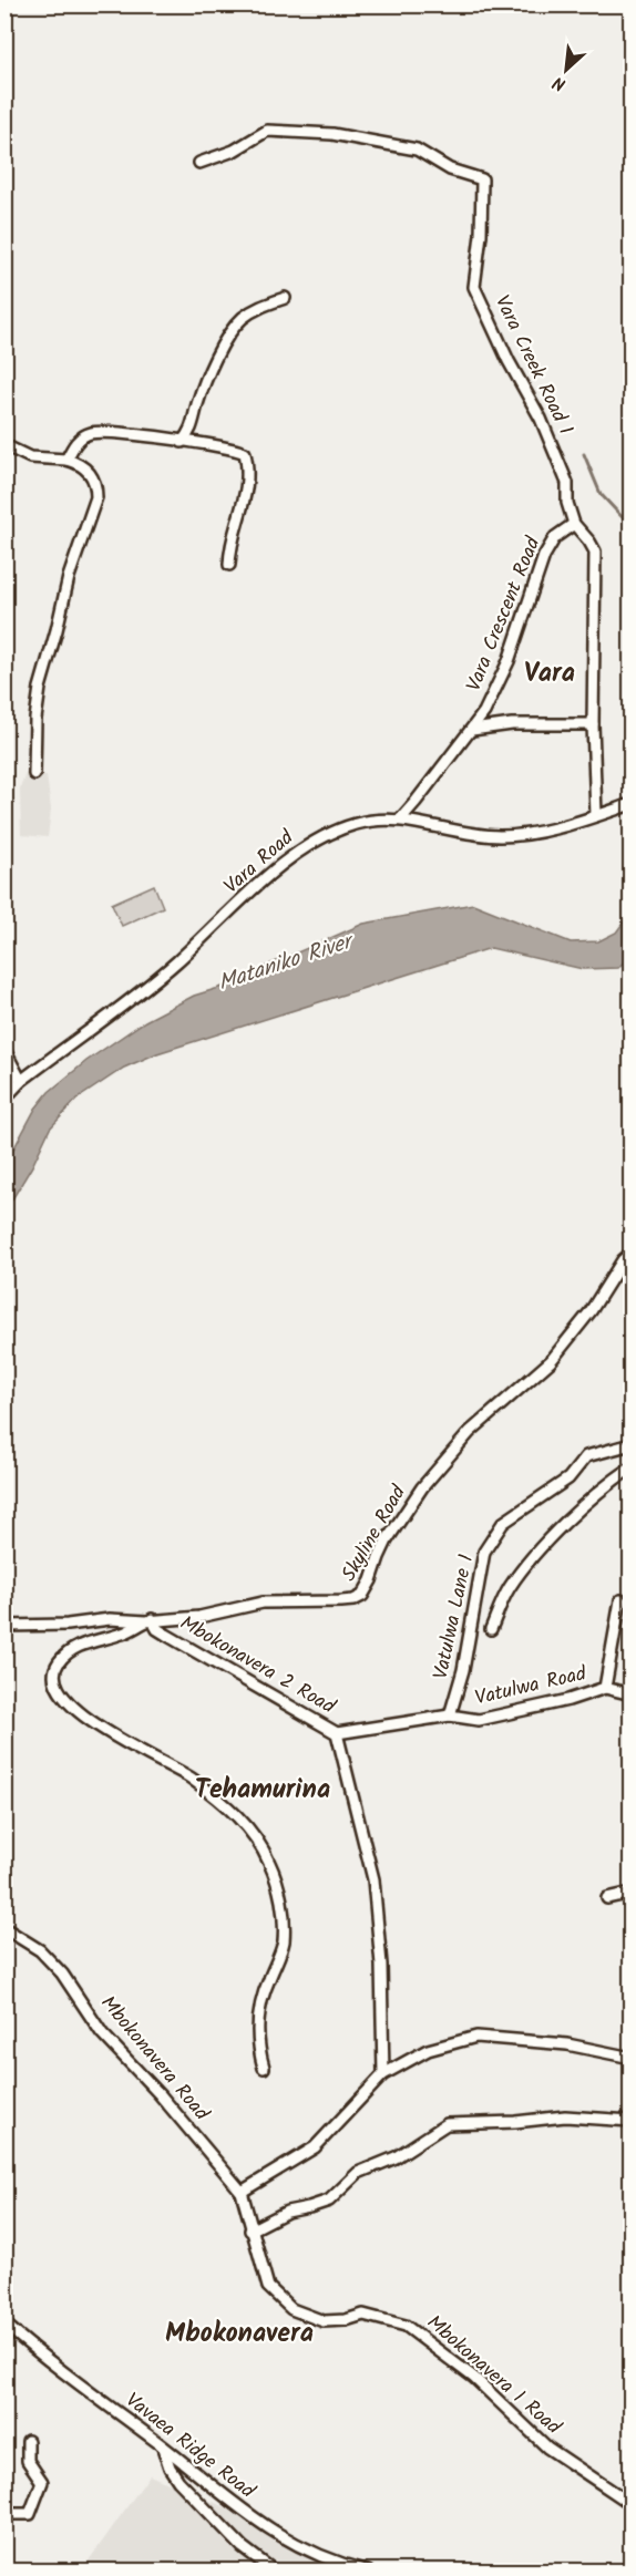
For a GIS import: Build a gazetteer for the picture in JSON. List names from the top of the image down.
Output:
{
  "streets": {
    "street": [
      "Vara Creek Road 1",
      "Vara Crescent Road",
      "Vara Road",
      "Skyline Road",
      "Vatulwa Lane 1",
      "Mbokonavera 2 Road",
      "Vatulwa Road",
      "Mbokonavera Road",
      "Mbokonavera 1 Road",
      "Vavaea Ridge Road"
    ]
  },
  "crossings": [
    ["Vara Creek Road 1", "Vara Crescent Road"],
    ["Vara Creek Road 1", "Vara Road"],
    ["Vara Crescent Road", "Vara Road"],
    ["Skyline Road", "Mbokonavera 2 Road"],
    ["Vatulwa Lane 1", "Vatulwa Road"],
    ["Mbokonavera 2 Road", "Vatulwa Road"],
    ["Mbokonavera Road", "Mbokonavera 1 Road"]
  ],
  "districts": ["Vara", "Tehamurina", "Mbokonavera"],
  "water": ["Mataniko River"],
  "north": "bottom left"
}
